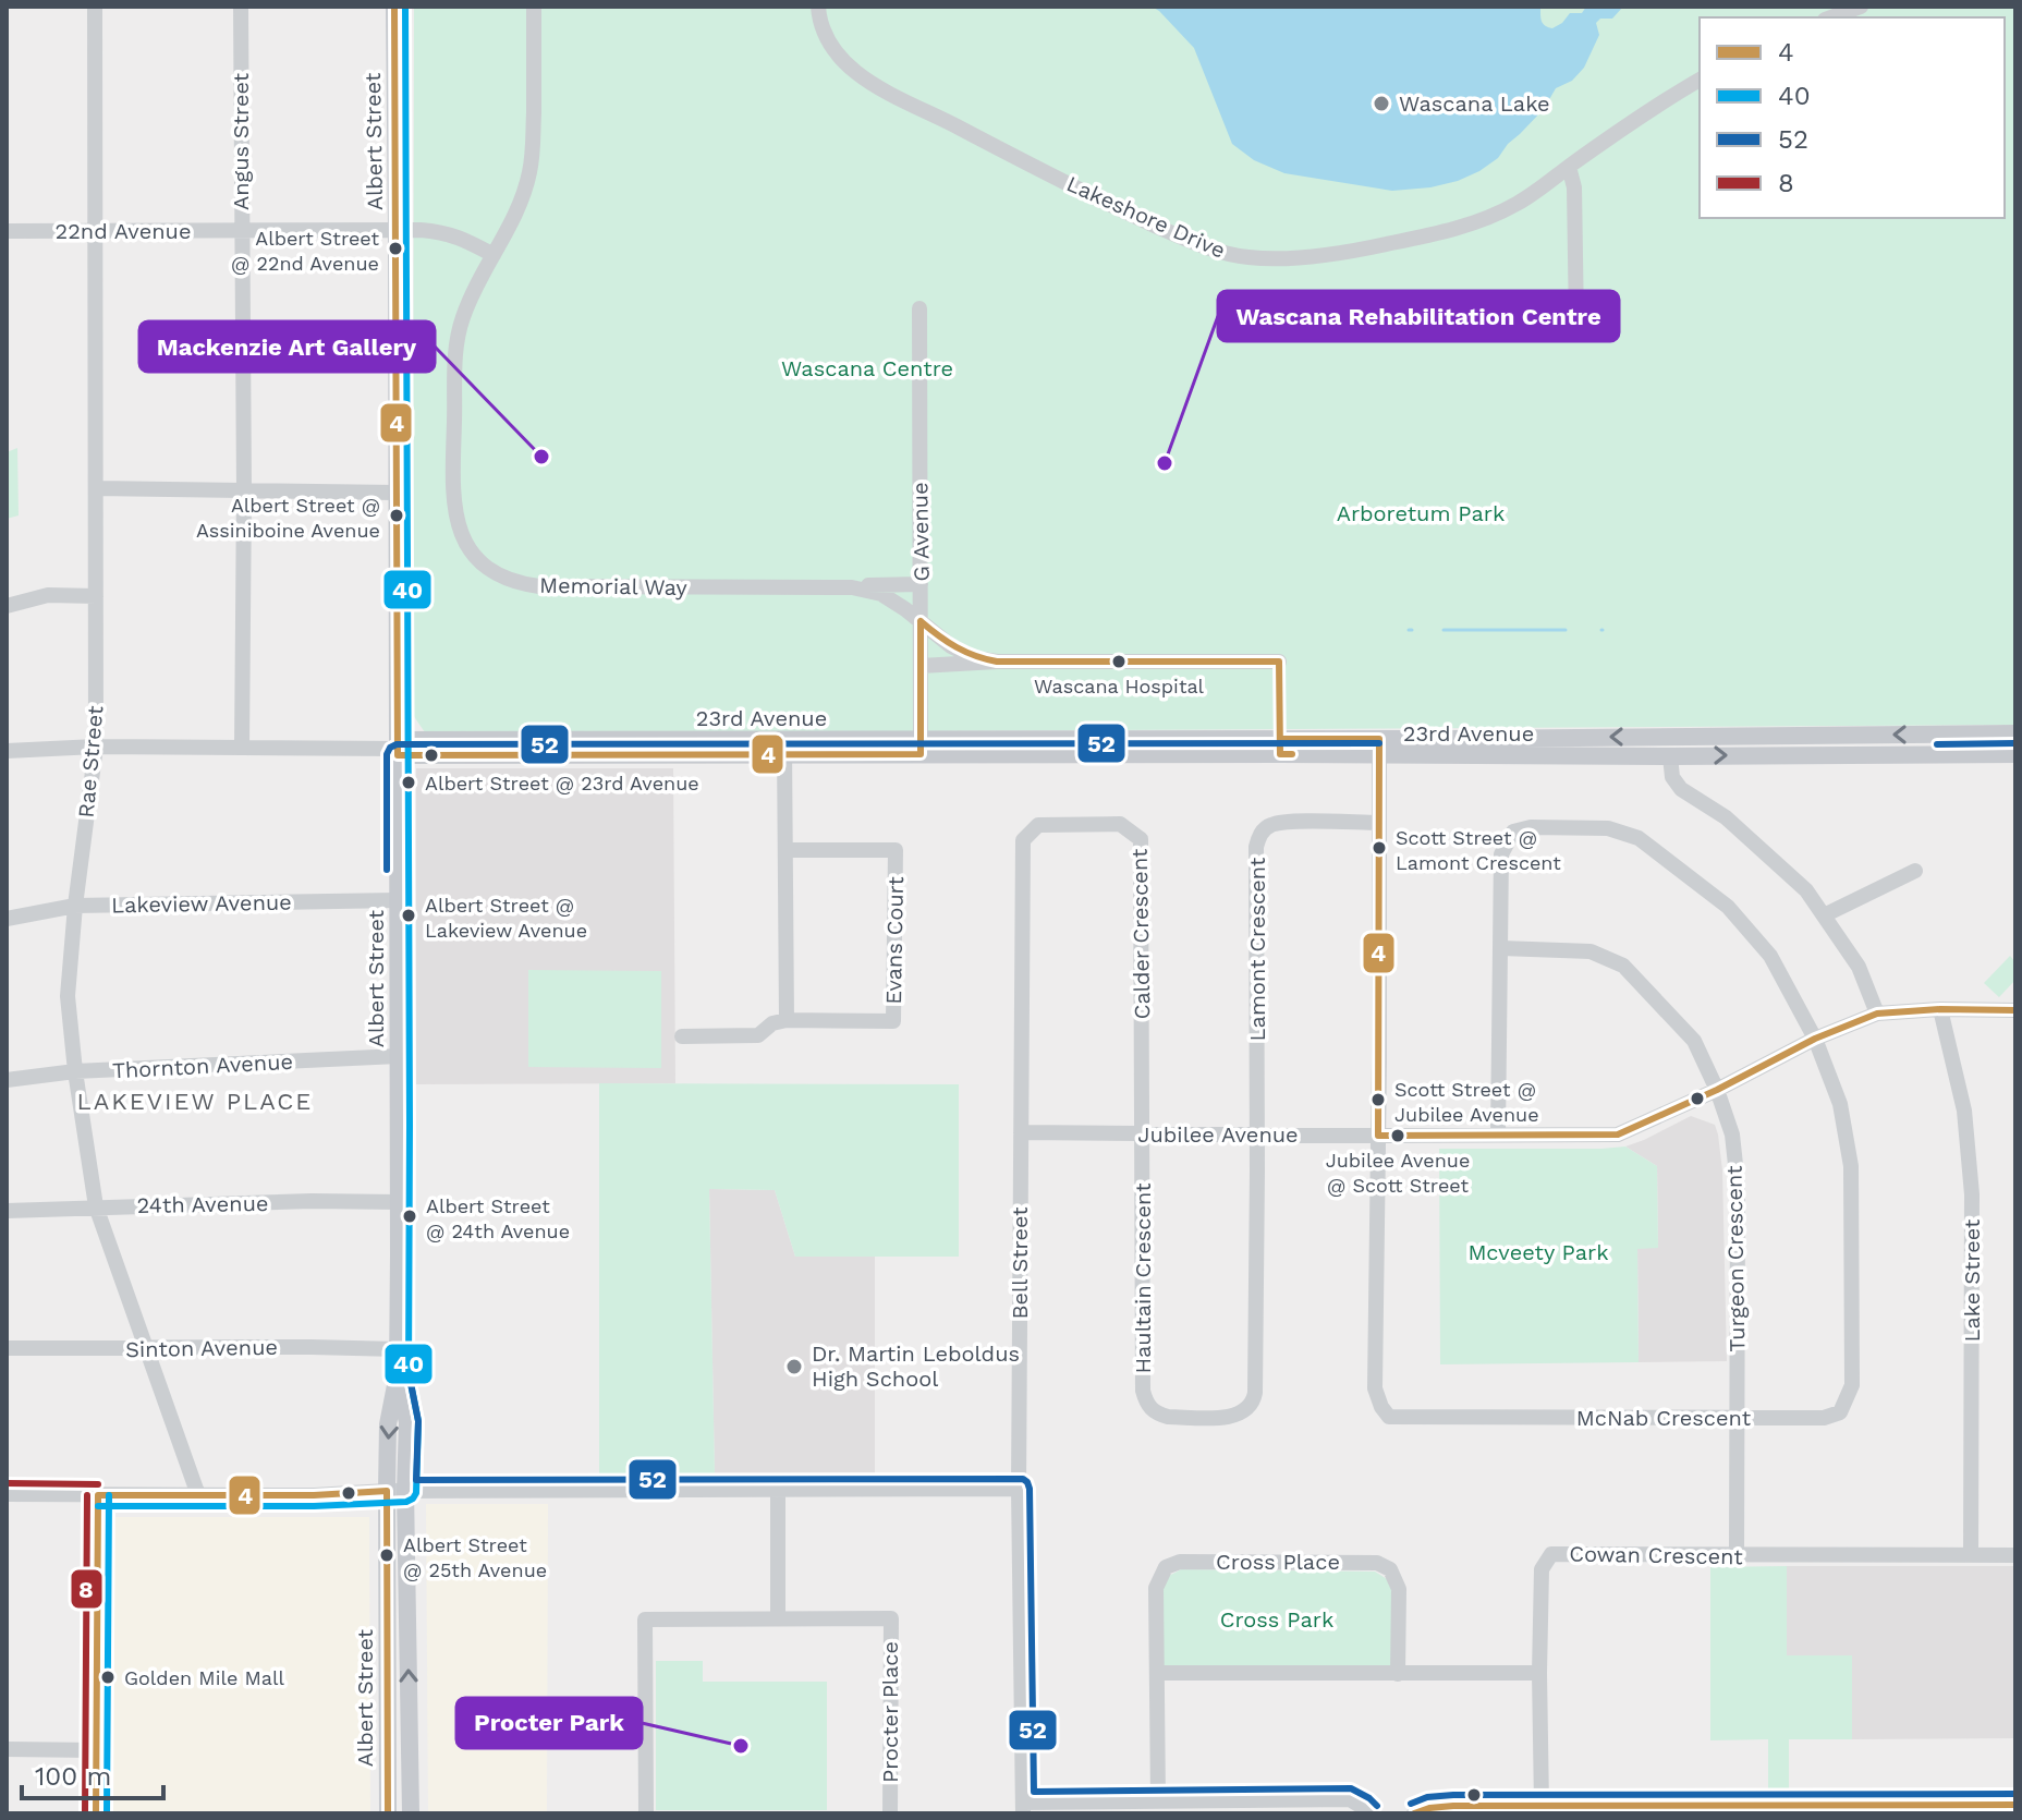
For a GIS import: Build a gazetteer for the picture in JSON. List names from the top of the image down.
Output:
{
  "streets": {
    "main road": ["Albert Street", "23rd Avenue"],
    "street": [
      "Angus Street",
      "Lakeshore Drive",
      "22nd Avenue",
      "G Avenue",
      "Memorial Way",
      "Rae Street",
      "Lakeview Avenue",
      "Calder Crescent",
      "Evans Court",
      "Lamont Crescent",
      "Thornton Avenue",
      "Jubilee Avenue",
      "24th Avenue",
      "Turgeon Crescent",
      "Bell Street",
      "Haultain Crescent",
      "Lake Street",
      "Sinton Avenue",
      "McNab Crescent",
      "Cowan Crescent",
      "Cross Place",
      "Procter Place"
    ]
  },
  "crossings": [
    ["Angus Street", "22nd Avenue"],
    ["Angus Street", "23rd Avenue"],
    ["Albert Street", "22nd Avenue"],
    ["Albert Street", "23rd Avenue"],
    ["Albert Street", "Lakeview Avenue"],
    ["Albert Street", "Thornton Avenue"],
    ["Albert Street", "24th Avenue"],
    ["Albert Street", "Sinton Avenue"],
    ["22nd Avenue", "Memorial Way"],
    ["22nd Avenue", "Rae Street"],
    ["G Avenue", "Memorial Way"],
    ["G Avenue", "23rd Avenue"],
    ["23rd Avenue", "Rae Street"],
    ["Rae Street", "Lakeview Avenue"],
    ["Rae Street", "Thornton Avenue"],
    ["Rae Street", "24th Avenue"],
    ["Rae Street", "Sinton Avenue"],
    ["Calder Crescent", "Jubilee Avenue"],
    ["Calder Crescent", "Bell Street"],
    ["Calder Crescent", "Haultain Crescent"],
    ["Lamont Crescent", "Jubilee Avenue"],
    ["Lamont Crescent", "Haultain Crescent"],
    ["Jubilee Avenue", "Turgeon Crescent"],
    ["Jubilee Avenue", "Bell Street"],
    ["Jubilee Avenue", "Haultain Crescent"],
    ["Jubilee Avenue", "Lake Street"],
    ["Jubilee Avenue", "McNab Crescent"],
    ["Turgeon Crescent", "McNab Crescent"],
    ["Turgeon Crescent", "Cowan Crescent"],
    ["Lake Street", "Cowan Crescent"]
  ],
  "districts": ["LAKEVIEW PLACE"],
  "parks": [
    "Wascana Centre",
    "Arboretum Park",
    "Mcveety Park",
    "Cross Park"
  ],
  "places": [
    "Wascana Lake",
    "Albert Street @ 22nd Avenue",
    "Mackenzie Art Gallery",
    "Wascana Rehabilitation Centre",
    "Albert Street @ Assiniboine Avenue",
    "Wascana Hospital",
    "Albert Street @ 23rd Avenue",
    "Scott Street @ Lamont Crescent",
    "Albert Street @ Lakeview Avenue",
    "Scott Street @ Jubilee Avenue",
    "Jubilee Avenue @ Scott Street",
    "Albert Street @ 24th Avenue",
    "Dr. Martin Leboldus High School",
    "Albert Street @ 25th Avenue",
    "Golden Mile Mall",
    "Procter Park"
  ],
  "lines": [
    "transit line 4",
    "transit line 40",
    "transit line 52",
    "transit line 8"
  ],
  "legend": [
    "4",
    "40",
    "52",
    "8"
  ],
  "scale_bar": "100 m"
}
